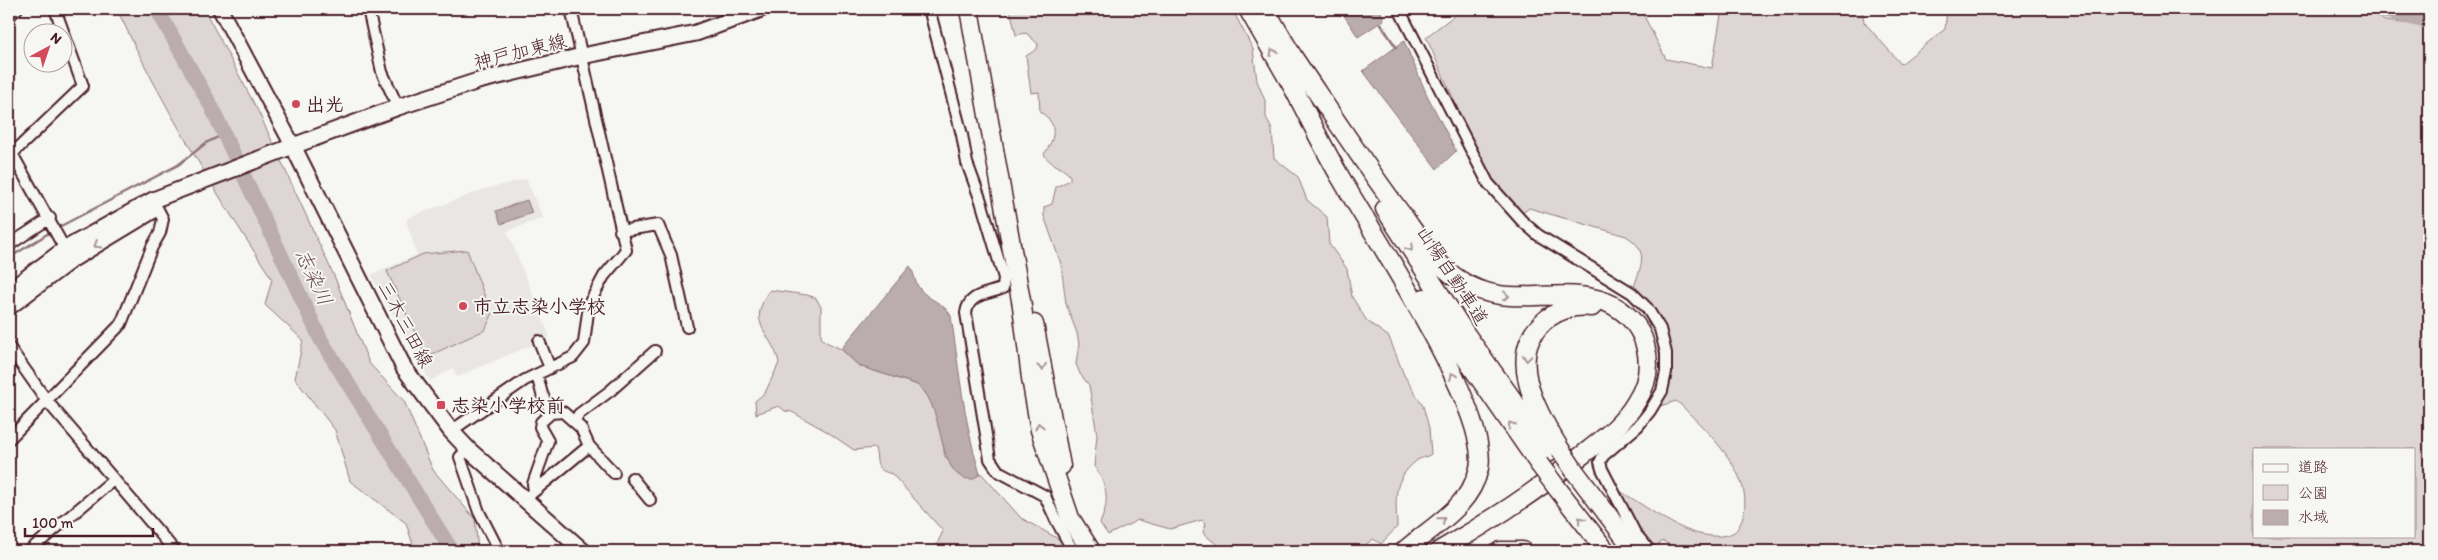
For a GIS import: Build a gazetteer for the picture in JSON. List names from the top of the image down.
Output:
{
  "streets": {
    "highway": ["山陽自動車道"],
    "main road": ["神戸加東線", "三木三田線"]
  },
  "crossings": [
    ["神戸加東線", "三木三田線"]
  ],
  "water": ["志染川"],
  "places": {
    "other": ["出光", "市立志染小学校"],
    "transit": ["志染小学校前"]
  },
  "legend": ["道路", "公園", "水域"],
  "scale_bar": "100 m",
  "north": "top right"
}
